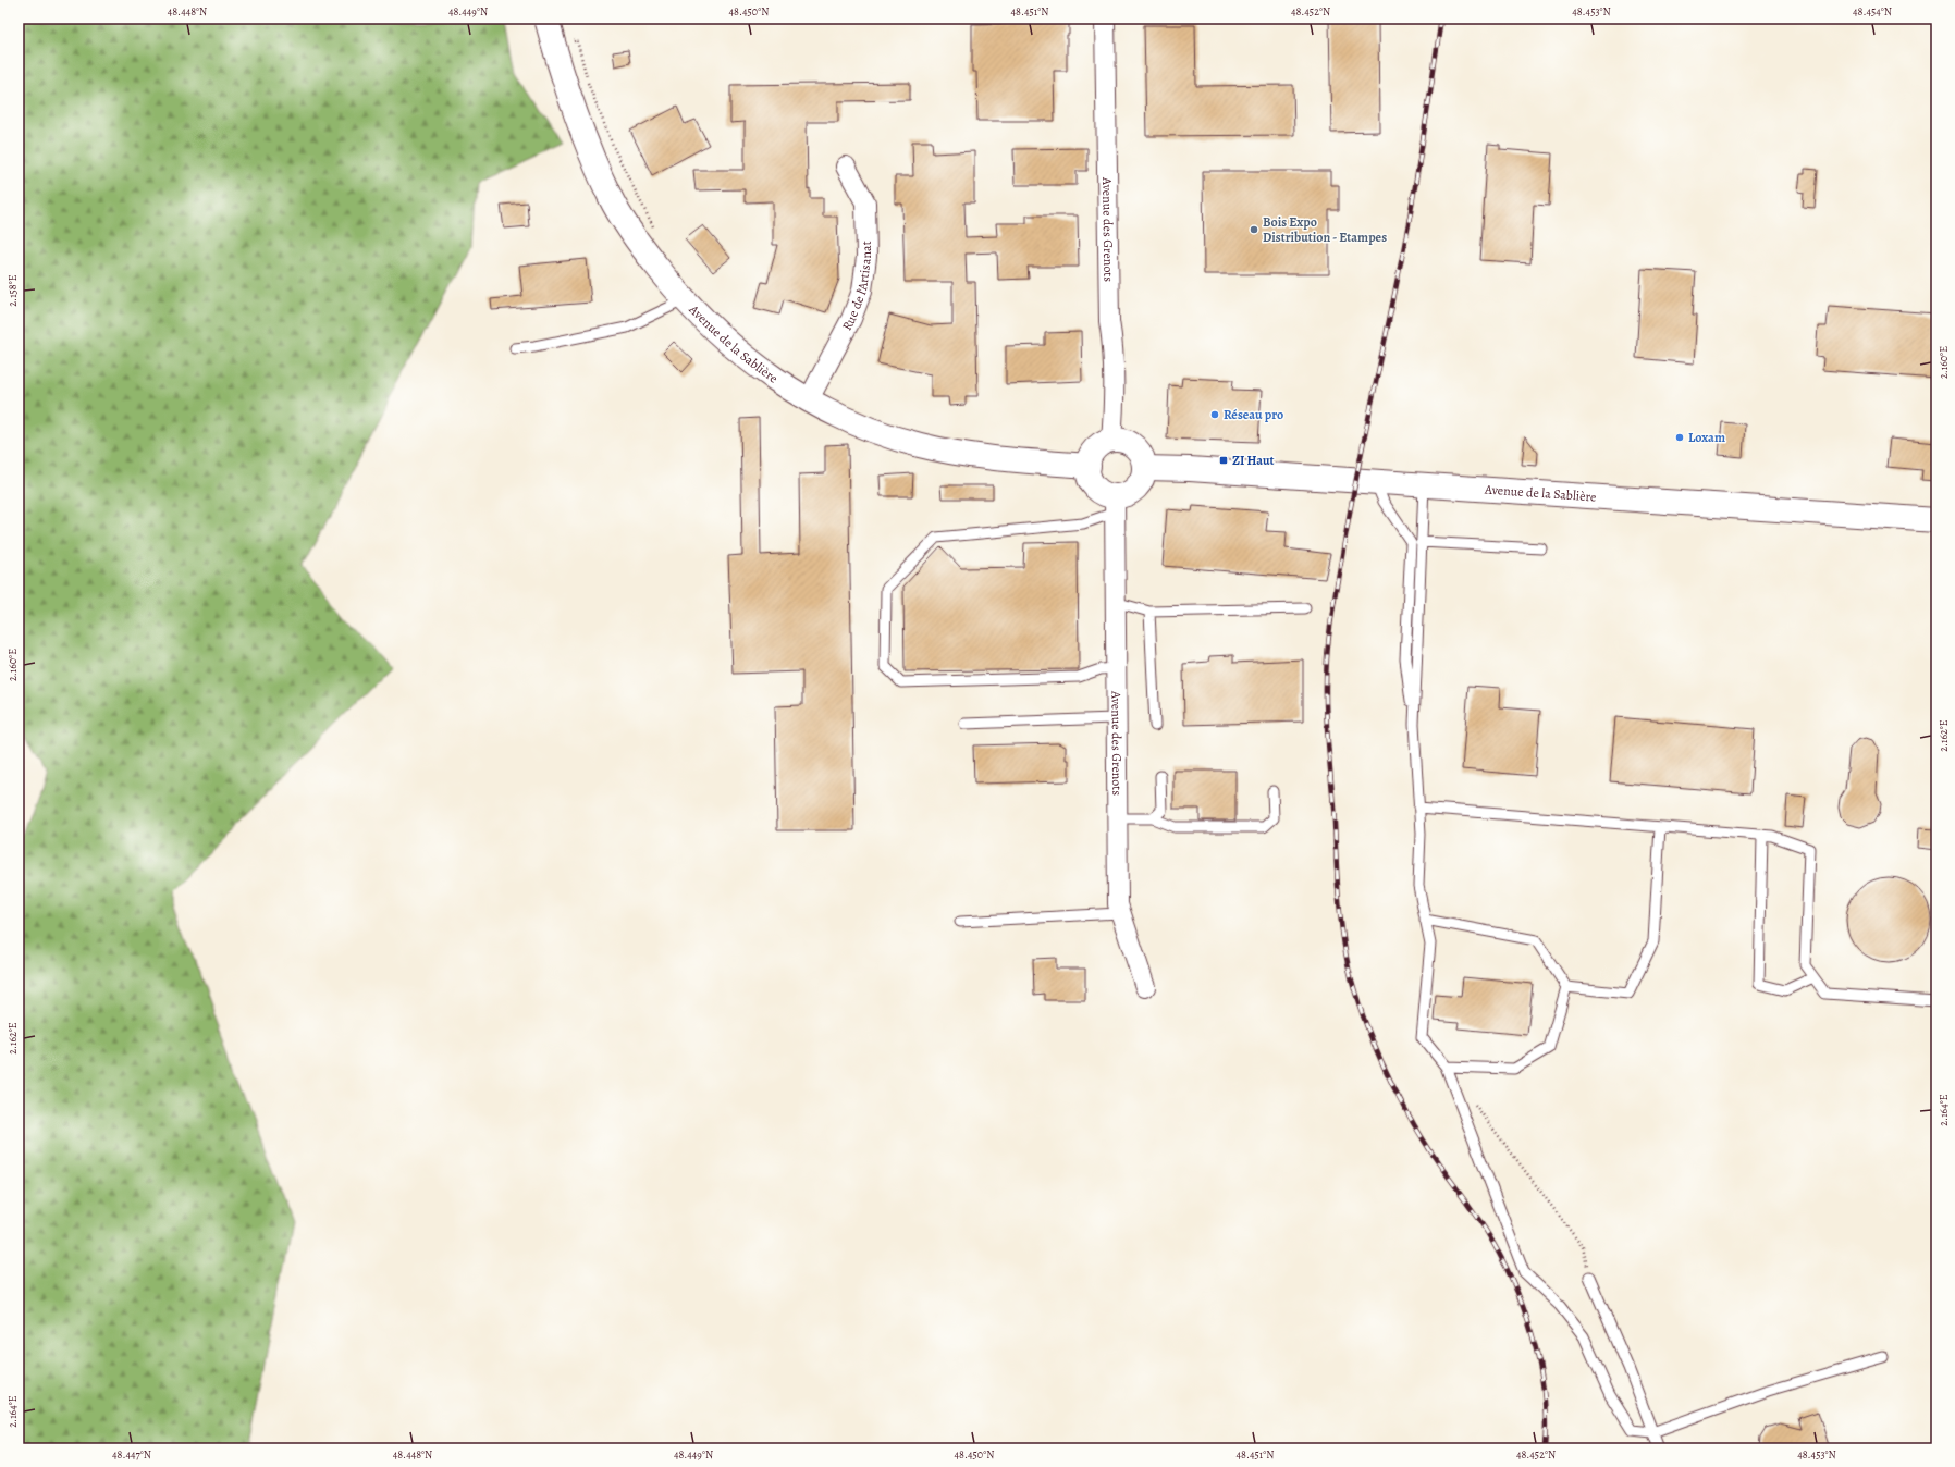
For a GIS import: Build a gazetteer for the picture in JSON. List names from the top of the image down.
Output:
{
  "streets": {
    "main road": ["Avenue de la Sablière"],
    "street": ["Avenue des Grenots", "Rue de l'Artisanat"]
  },
  "crossings": [
    ["Avenue des Grenots", "Avenue de la Sablière"],
    ["Rue de l'Artisanat", "Avenue de la Sablière"]
  ],
  "places": {
    "other": ["Bois Expo Distribution - Etampes", "Réseau pro", "Loxam"],
    "transit": ["ZI Haut"]
  },
  "coordinates": [
    "48.448°N",
    "48.449°N",
    "48.450°N",
    "48.451°N",
    "48.452°N",
    "48.453°N",
    "48.454°N",
    "2.158°E",
    "2.160°E",
    "2.162°E",
    "2.164°E",
    "48.447°N"
  ]
}
